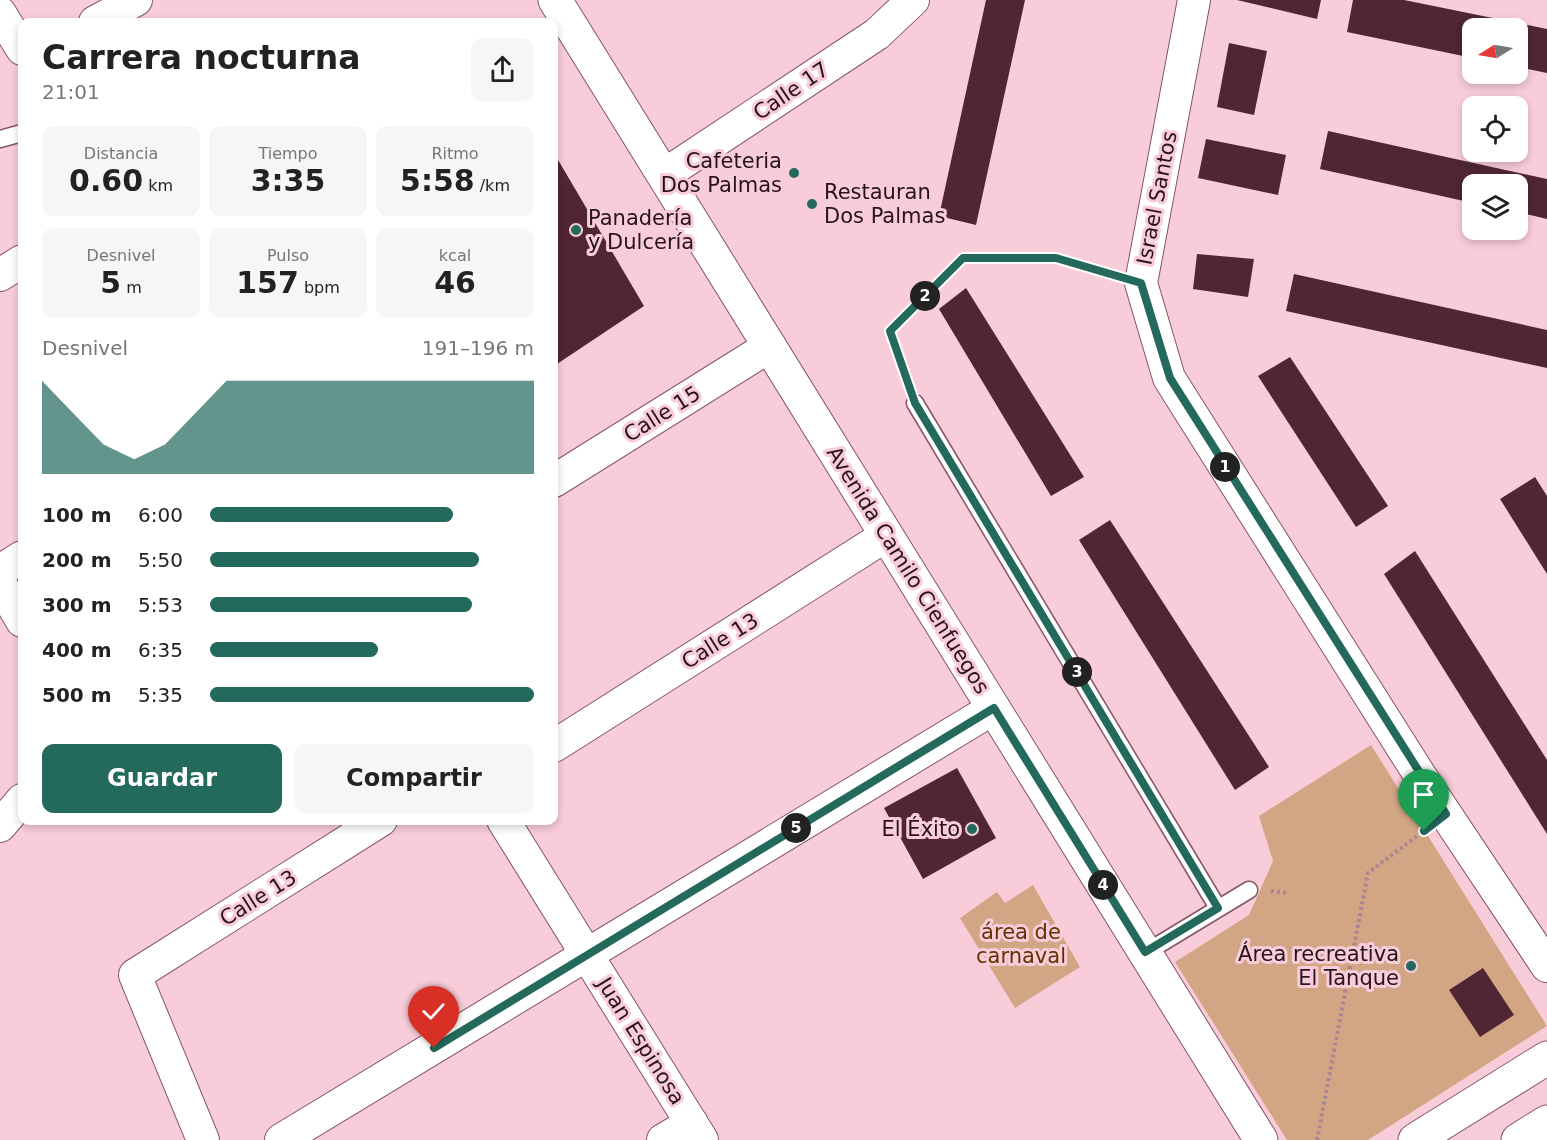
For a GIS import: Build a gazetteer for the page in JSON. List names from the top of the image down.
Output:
{
  "streets": {
    "main road": ["Avenida Camilo Cienfuegos"],
    "street": [
      "Calle 17",
      "Israel Santos",
      "Calle 15",
      "Calle 13",
      "Juan Espinosa"
    ]
  },
  "crossings": [
    ["Calle 17", "Avenida Camilo Cienfuegos"],
    ["Calle 15", "Avenida Camilo Cienfuegos"],
    ["Avenida Camilo Cienfuegos", "Calle 13"]
  ],
  "parks": ["área de carnaval"],
  "places": [
    "Cafeteria Dos Palmas",
    "Restauran Dos Palmas",
    "Panadería y Dulcería",
    "El Éxito",
    "Área recreativa El Tanque"
  ],
  "north": "left",
  "page": {
    "heading": ["Carrera nocturna", "21:01"],
    "stats": [
      ["Distancia", "0.60 km"],
      ["Tiempo", "3:35"],
      ["Ritmo", "5:58 /km"],
      ["Desnivel", "5 m"],
      ["Pulso", "157 bpm"],
      ["kcal", "46"]
    ],
    "pins": [
      "2",
      "1",
      "3",
      "5",
      "4"
    ],
    "chart": ["Desnivel", "191–196 m"],
    "list": [
      {
        "name": "100 m",
        "note": "6:00"
      },
      {
        "name": "200 m",
        "note": "5:50"
      },
      {
        "name": "300 m",
        "note": "5:53"
      },
      {
        "name": "400 m",
        "note": "6:35"
      },
      {
        "name": "500 m",
        "note": "5:35"
      }
    ],
    "buttons": ["Guardar", "Compartir"]
  }
}
